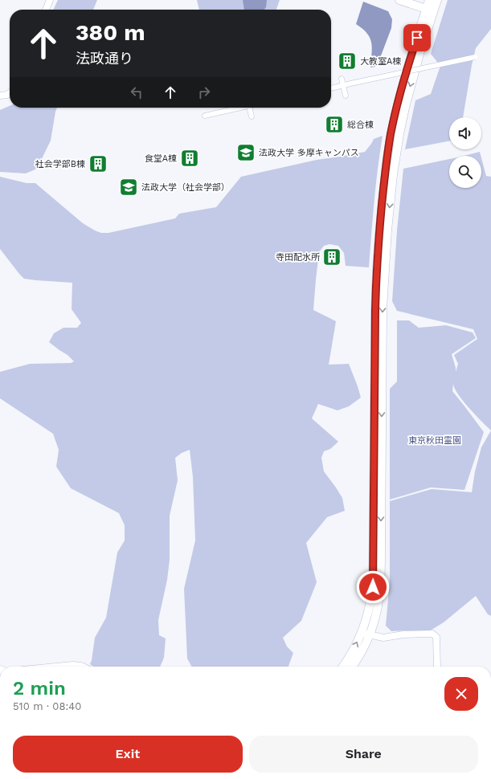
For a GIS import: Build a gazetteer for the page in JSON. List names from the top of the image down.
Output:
{
  "parks": ["東京秋田霊園"],
  "places": {
    "building": [
      "大教室A棟",
      "総合棟",
      "食堂A棟",
      "社会学部B棟",
      "寺田配水所"
    ],
    "school or university": ["法政大学 多摩キャンパス", "法政大学（社会学部）"]
  },
  "page": {
    "turn": ["380 m", "法政通り"],
    "heading": ["2 min", "510 m · 08:40"],
    "buttons": ["Exit", "Share"]
  }
}
